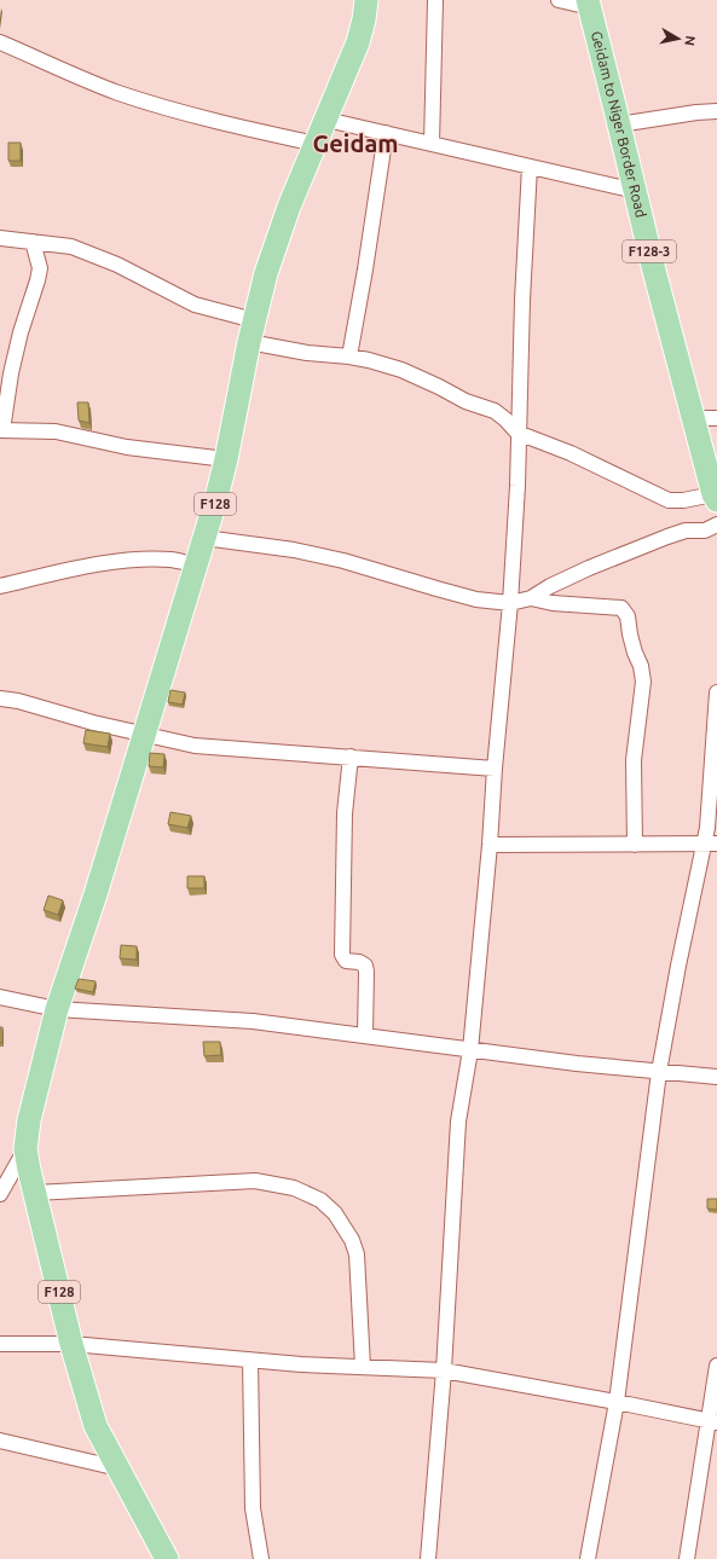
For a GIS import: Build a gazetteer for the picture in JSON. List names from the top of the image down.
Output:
{
  "streets": {
    "main road": ["Geidam to Niger Border Road", "F128-3", "F128"]
  },
  "districts": ["Geidam"],
  "north": "right"
}
